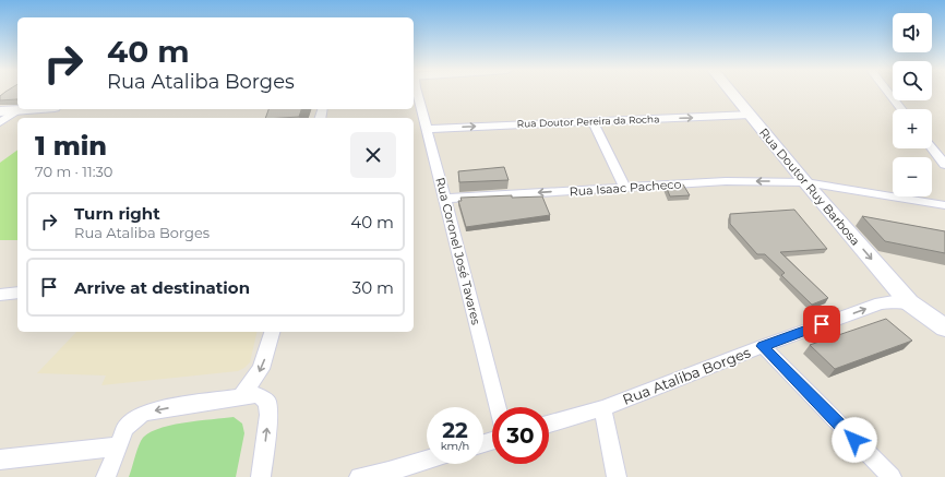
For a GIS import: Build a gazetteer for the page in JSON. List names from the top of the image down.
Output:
{
  "streets": {
    "main road": ["Rua Doutor Ruy Barbosa"],
    "street": [
      "Rua Doutor Pereira da Rocha",
      "Rua Isaac Pacheco",
      "Rua Coronel José Tavares",
      "Rua Ataliba Borges"
    ]
  },
  "crossings": [
    ["Rua Doutor Pereira da Rocha", "Rua Doutor Ruy Barbosa"],
    ["Rua Doutor Pereira da Rocha", "Rua Coronel José Tavares"],
    ["Rua Doutor Ruy Barbosa", "Rua Isaac Pacheco"],
    ["Rua Doutor Ruy Barbosa", "Rua Ataliba Borges"],
    ["Rua Isaac Pacheco", "Rua Coronel José Tavares"]
  ],
  "one_way": [
    "Rua Doutor Pereira da Rocha",
    "Rua Doutor Ruy Barbosa",
    "Rua Isaac Pacheco",
    "Rua Ataliba Borges"
  ],
  "page": {
    "map_buttons": ["+", "−"],
    "turn": ["40 m", "Rua Ataliba Borges"],
    "heading": ["1 min", "70 m · 11:30"],
    "list": [
      {
        "name": "Turn right",
        "note": "Rua Ataliba Borges",
        "value": "40 m"
      },
      {
        "name": "Arrive at destination",
        "value": "30 m"
      }
    ],
    "speed": "22 km/h",
    "limit": "30"
  }
}
